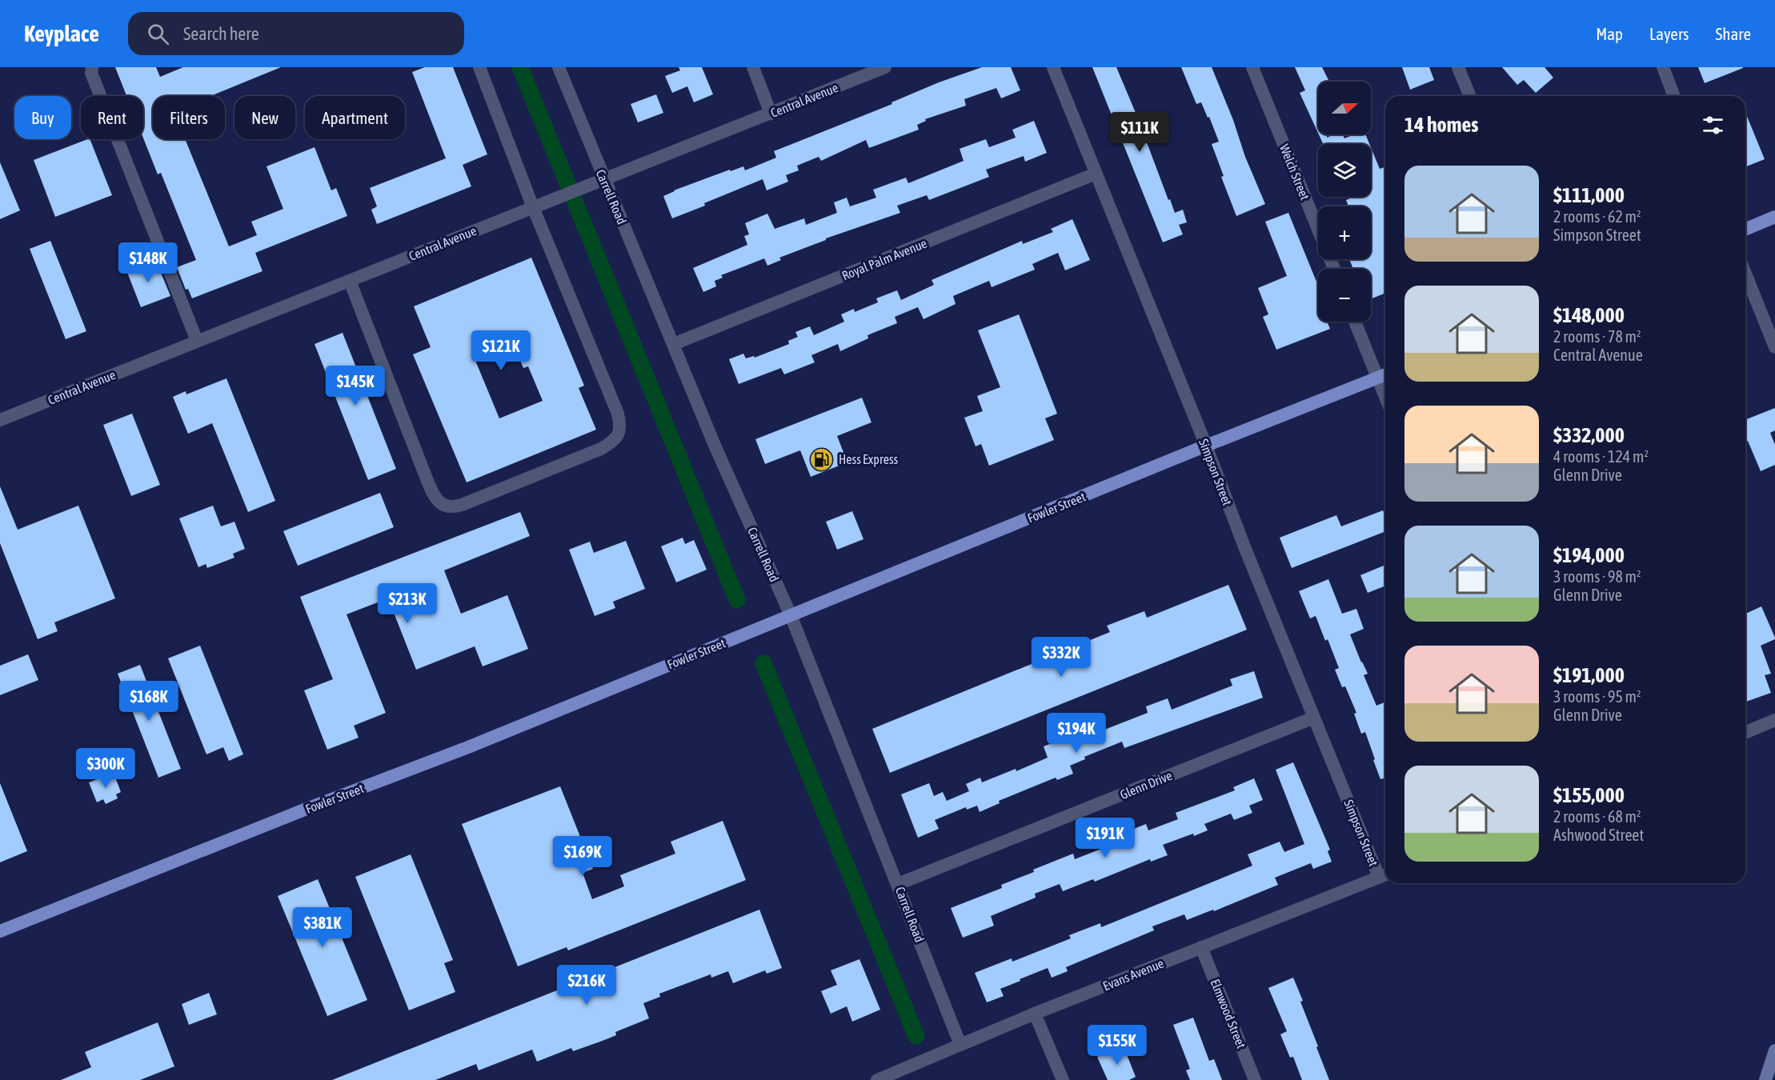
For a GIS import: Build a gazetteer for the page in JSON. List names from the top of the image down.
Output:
{
  "streets": {
    "main road": ["Fowler Street"],
    "street": [
      "Central Avenue",
      "Welch Street",
      "Carrell Road",
      "Royal Palm Avenue",
      "Simpson Street",
      "Glenn Drive",
      "Evans Avenue",
      "Elmwood Street"
    ]
  },
  "crossings": [
    ["Central Avenue", "Carrell Road"],
    ["Carrell Road", "Royal Palm Avenue"],
    ["Carrell Road", "Fowler Street"],
    ["Carrell Road", "Glenn Drive"],
    ["Carrell Road", "Evans Avenue"],
    ["Royal Palm Avenue", "Simpson Street"],
    ["Simpson Street", "Fowler Street"],
    ["Simpson Street", "Glenn Drive"],
    ["Simpson Street", "Evans Avenue"],
    ["Evans Avenue", "Elmwood Street"]
  ],
  "places": {
    "fuel station": ["Hess Express"]
  },
  "north": "right",
  "page": {
    "header": "Keyplace",
    "search": "Search here",
    "nav": ["Map", "Layers", "Share"],
    "map_buttons": ["+", "−"],
    "chip": [
      "Buy",
      "Rent",
      "Filters",
      "New",
      "Apartment"
    ],
    "heading": "14 homes",
    "price": [
      "$111K",
      "$148K",
      "$121K",
      "$145K",
      "$213K",
      "$332K",
      "$168K",
      "$194K",
      "$300K",
      "$191K",
      "$169K",
      "$381K",
      "$216K",
      "$155K"
    ],
    "list": [
      {
        "name": "$111,000",
        "note": "2 rooms · 62 m² · Simpson Street"
      },
      {
        "name": "$148,000",
        "note": "2 rooms · 78 m² · Central Avenue"
      },
      {
        "name": "$332,000",
        "note": "4 rooms · 124 m² · Glenn Drive"
      },
      {
        "name": "$194,000",
        "note": "3 rooms · 98 m² · Glenn Drive"
      },
      {
        "name": "$191,000",
        "note": "3 rooms · 95 m² · Glenn Drive"
      },
      {
        "name": "$155,000",
        "note": "2 rooms · 68 m² · Ashwood Street"
      }
    ]
  }
}
